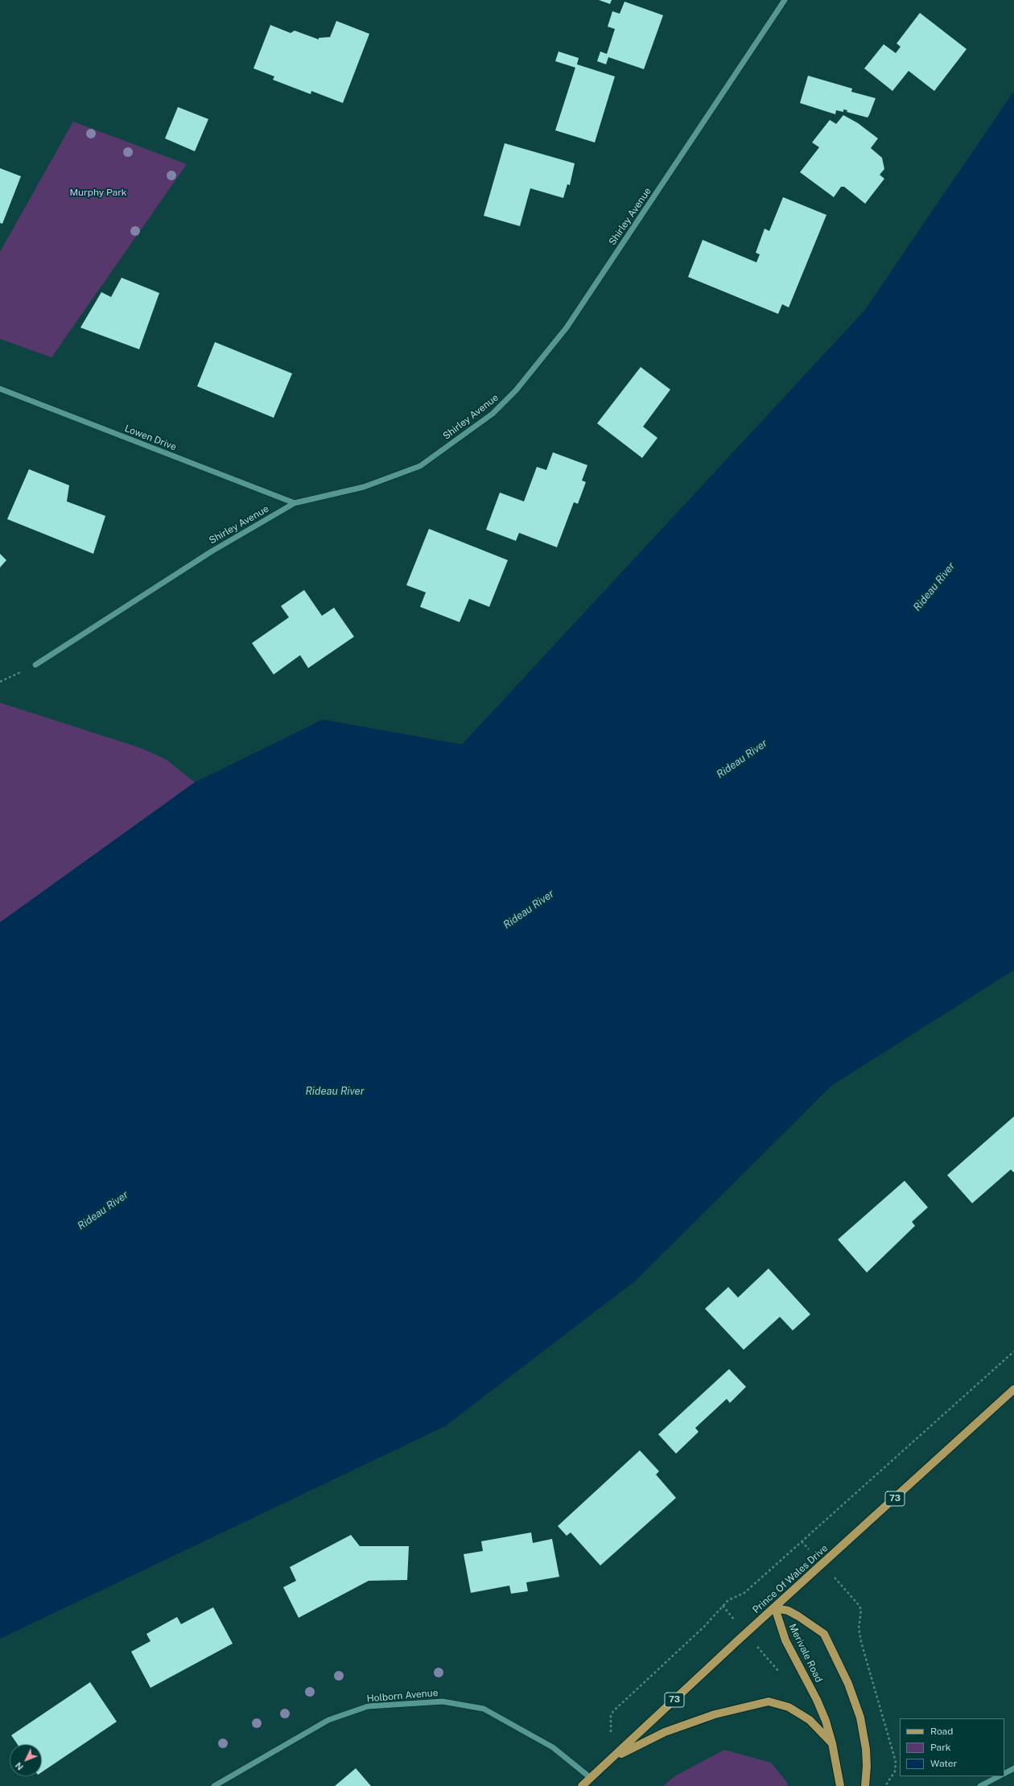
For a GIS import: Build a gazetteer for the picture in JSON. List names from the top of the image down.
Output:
{
  "streets": {
    "main road": ["73", "Prince Of Wales Drive", "Merivale Road"],
    "street": ["Shirley Avenue", "Lowen Drive", "Holborn Avenue"]
  },
  "crossings": [
    ["Shirley Avenue", "Lowen Drive"],
    ["Prince Of Wales Drive", "Merivale Road"],
    ["Prince Of Wales Drive", "Holborn Avenue"]
  ],
  "water": ["Rideau River"],
  "parks": ["Murphy Park"],
  "legend": ["Road", "Park", "Water"],
  "north": "bottom left"
}
